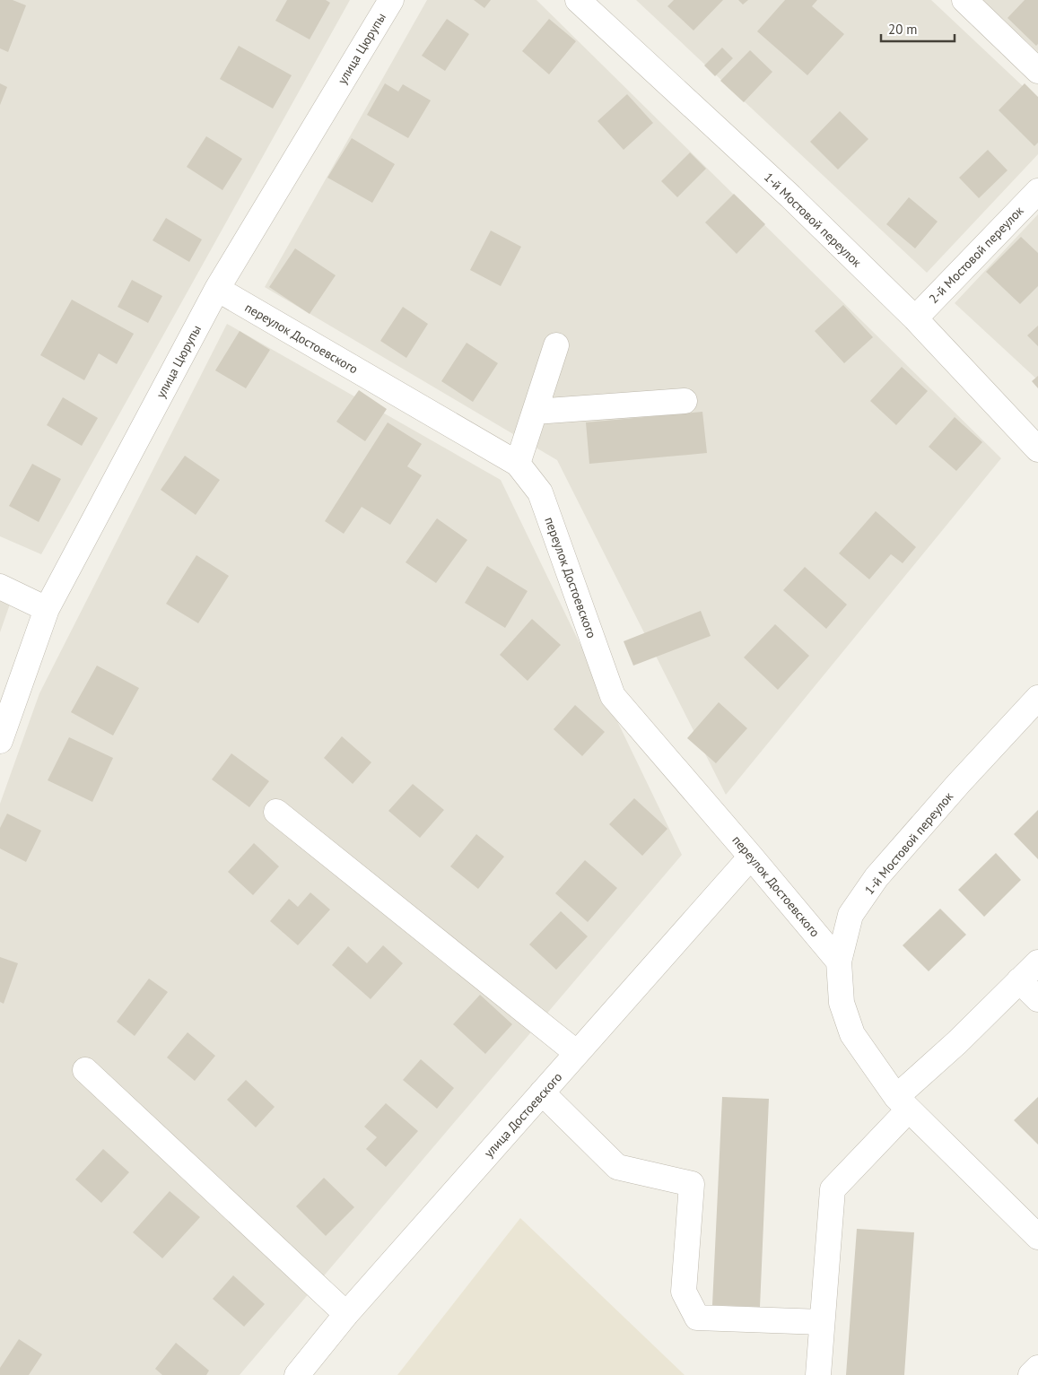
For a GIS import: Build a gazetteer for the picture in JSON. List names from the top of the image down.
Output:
{
  "streets": {
    "street": [
      "улица Цюрупы",
      "1-й Мостовой переулок",
      "2-й Мостовой переулок",
      "переулок Достоевского",
      "улица Достоевского"
    ]
  },
  "crossings": [
    ["улица Цюрупы", "переулок Достоевского"],
    ["1-й Мостовой переулок", "2-й Мостовой переулок"],
    ["1-й Мостовой переулок", "переулок Достоевского"],
    ["переулок Достоевского", "улица Достоевского"]
  ],
  "scale_bar": "20 m"
}
